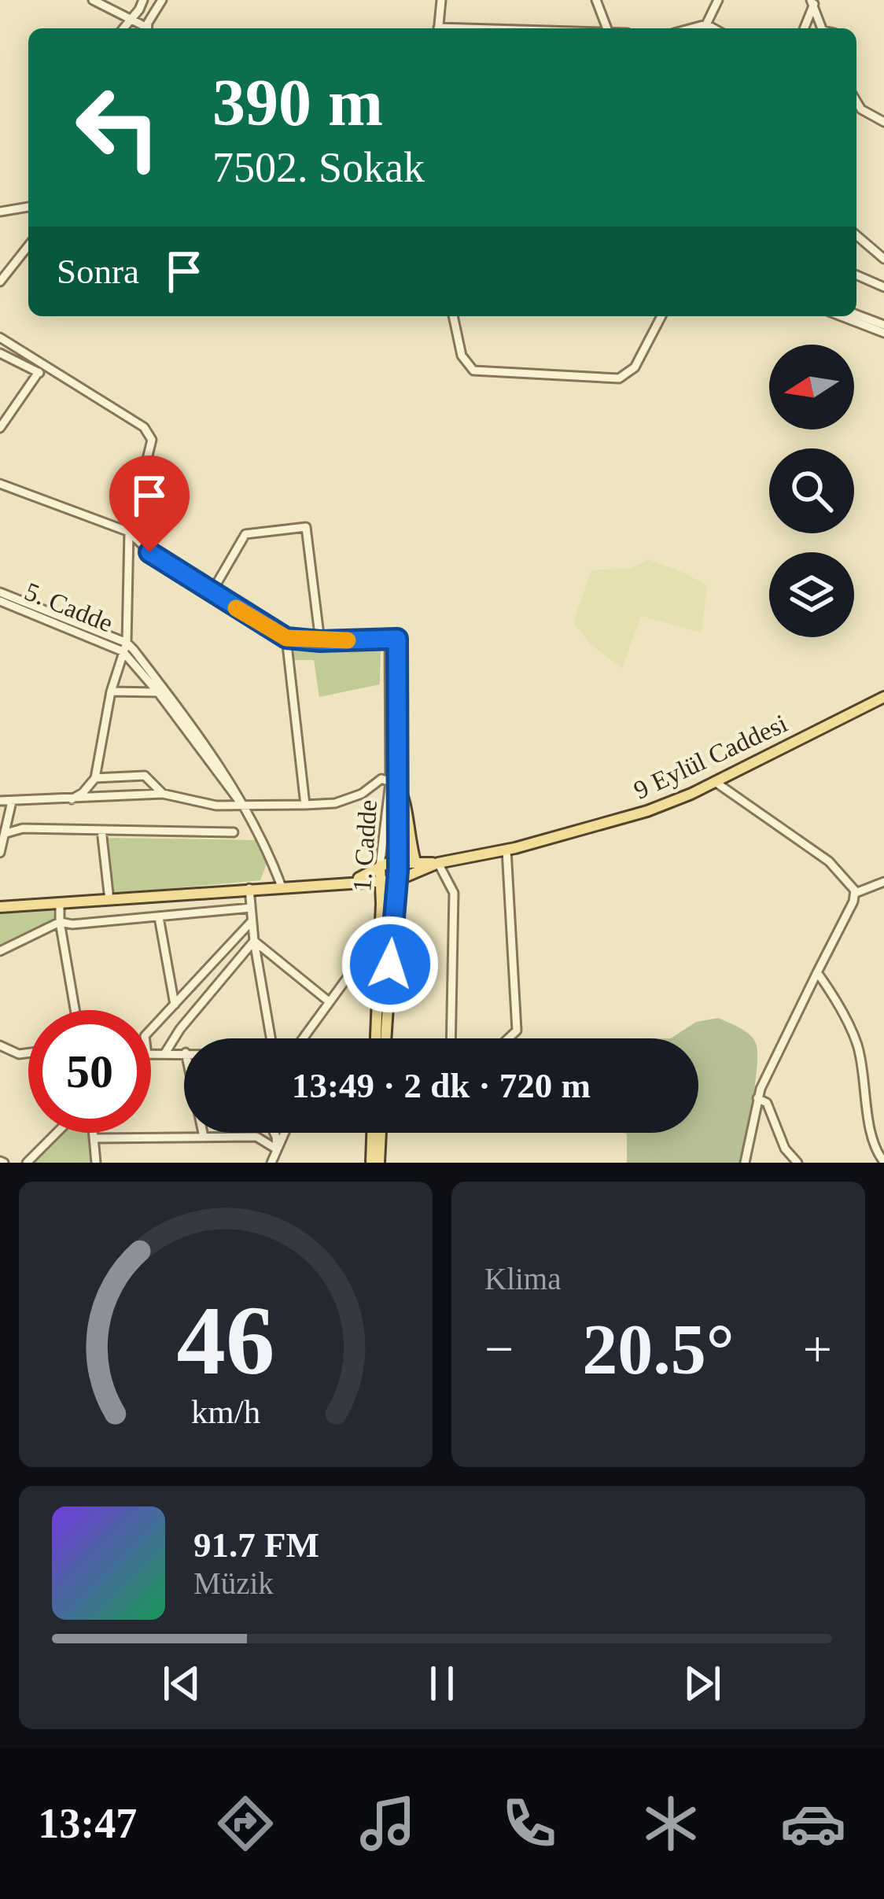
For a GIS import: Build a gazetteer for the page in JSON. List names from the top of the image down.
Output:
{
  "streets": {
    "main road": ["9 Eylül Caddesi", "1. Cadde"],
    "street": ["5. Cadde"]
  },
  "crossings": [
    ["9 Eylül Caddesi", "1. Cadde"]
  ],
  "north": "left",
  "page": {
    "turn": ["390 m", "7502. Sokak"],
    "then": "Sonra",
    "limit": "50",
    "trip": "13:49 · 2 dk · 720 m",
    "tile": "Klima",
    "heat": ["−", "20.5°", "+"],
    "song": ["91.7 FM", "Müzik"],
    "tabs": "13:47",
    "gauge": ["46", "km/h"]
  }
}
